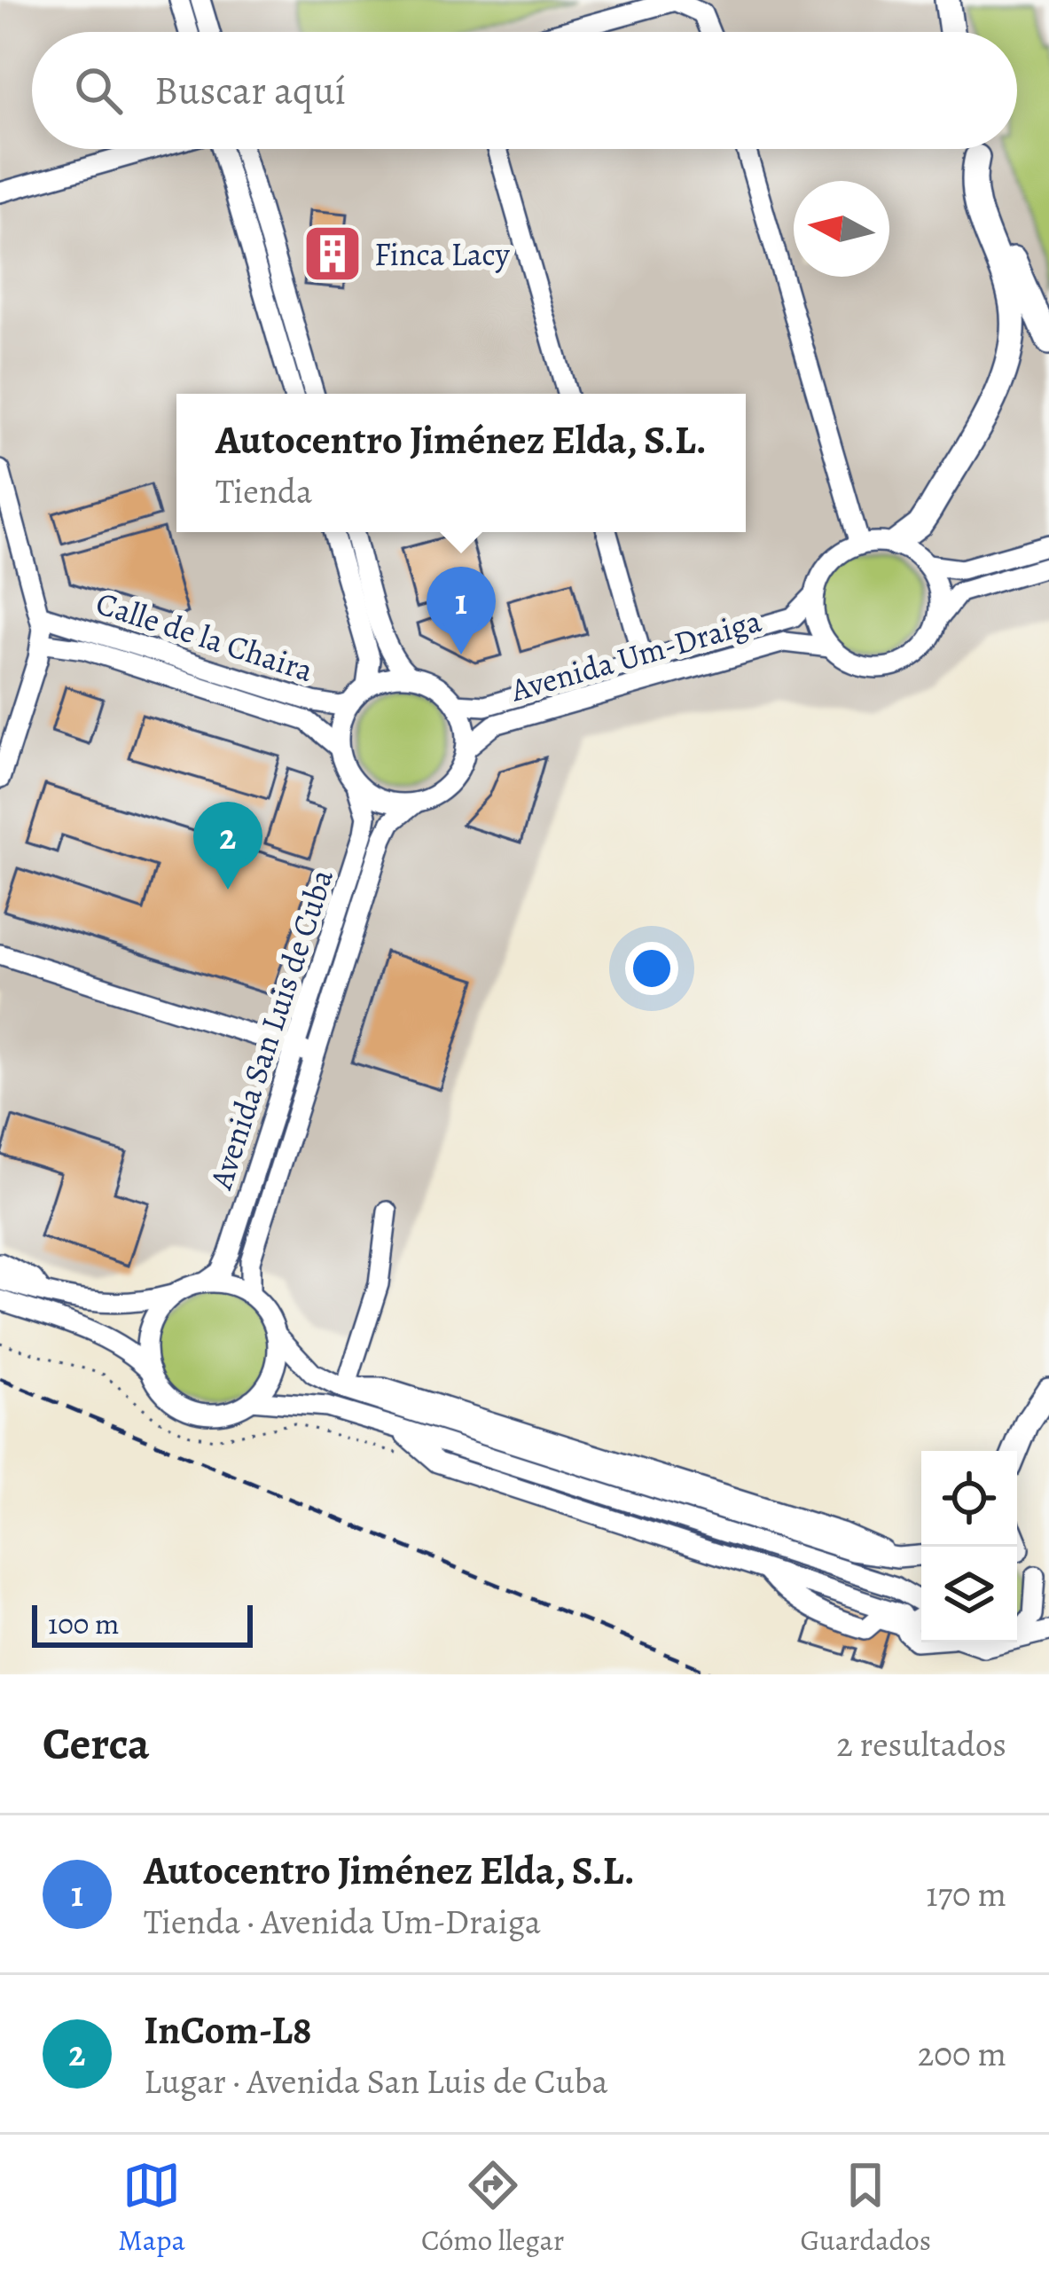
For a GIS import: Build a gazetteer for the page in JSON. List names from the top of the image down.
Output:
{
  "streets": {
    "street": ["Calle de la Chaira", "Avenida Um-Draiga", "Avenida San Luis de Cuba"]
  },
  "crossings": [
    ["Calle de la Chaira", "Avenida Um-Draiga"],
    ["Calle de la Chaira", "Avenida San Luis de Cuba"],
    ["Avenida Um-Draiga", "Avenida San Luis de Cuba"]
  ],
  "places": {
    "building": ["Finca Lacy"]
  },
  "scale_bar": "100 m",
  "north": "left",
  "page": {
    "search": "Buscar aquí",
    "popup": ["Autocentro Jiménez Elda, S.L.", "Tienda"],
    "pins": ["1", "2"],
    "scale": "100 m",
    "heading": ["Cerca", "2 resultados"],
    "list": [
      {
        "mark": "1",
        "name": "Autocentro Jiménez Elda, S.L.",
        "note": "Tienda · Avenida Um-Draiga",
        "value": "170 m"
      },
      {
        "mark": "2",
        "name": "InCom-L8",
        "note": "Lugar · Avenida San Luis de Cuba",
        "value": "200 m"
      }
    ],
    "nav": ["Mapa", "Cómo llegar", "Guardados"]
  }
}
